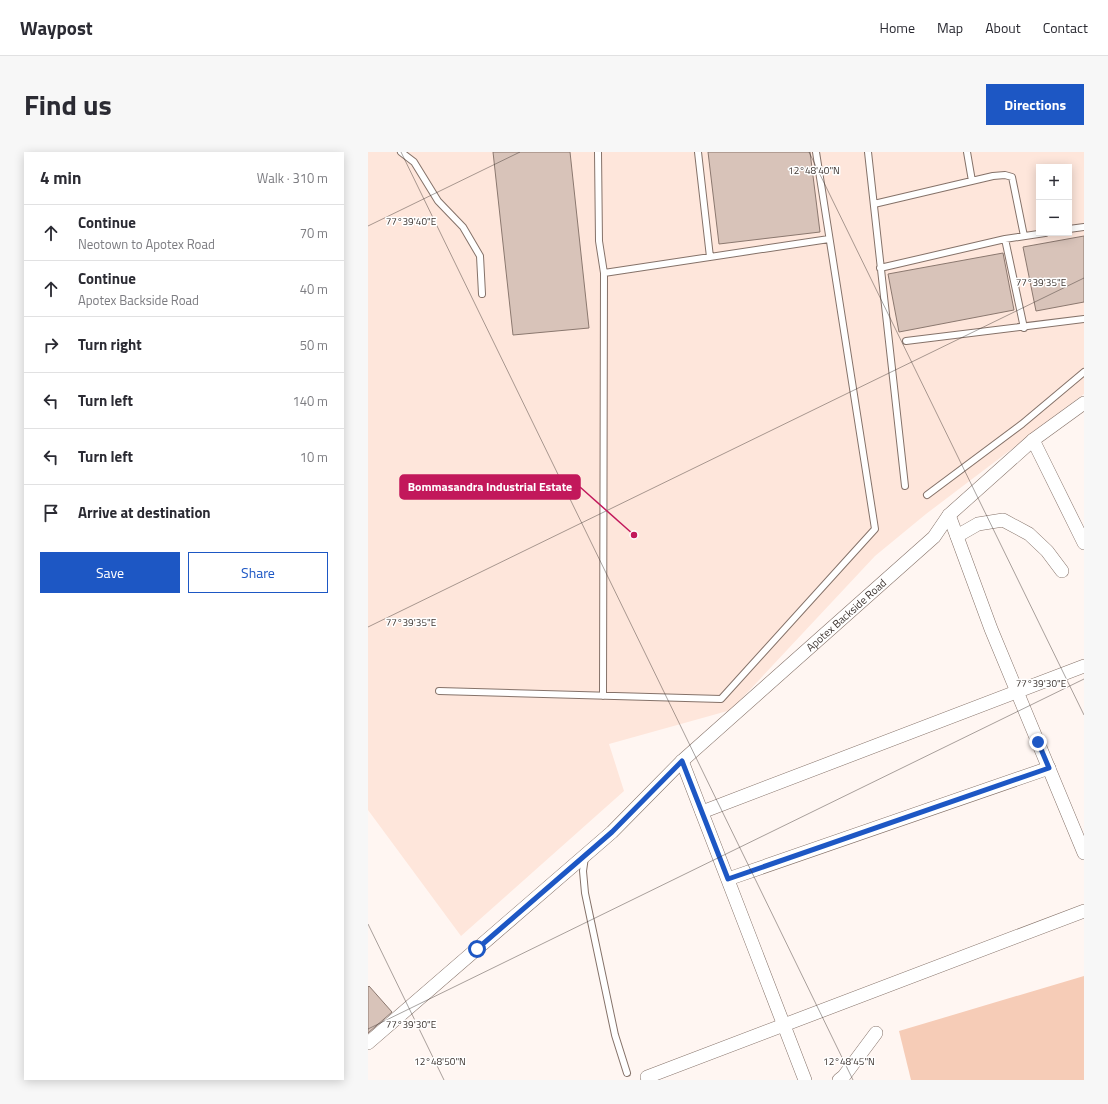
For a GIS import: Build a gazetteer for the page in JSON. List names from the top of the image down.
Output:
{
  "streets": {
    "street": ["Apotex Backside Road"]
  },
  "places": ["Bommasandra Industrial Estate"],
  "page": {
    "header": "Waypost",
    "nav": [
      "Home",
      "Map",
      "About",
      "Contact"
    ],
    "title": "Find us",
    "buttons": [
      "Directions",
      ["Save", "Share"]
    ],
    "heading": ["4 min", "Walk · 310 m"],
    "map_buttons": ["+", "−"],
    "list": [
      ["Continue", "Neotown to Apotex Road", "70 m"],
      ["Continue", "Apotex Backside Road", "40 m"],
      ["Turn right", "50 m"],
      ["Turn left", "140 m"],
      ["Turn left", "10 m"],
      "Arrive at destination"
    ]
  },
  "coordinates": [
    "12°48'40\"N",
    "77°39'40\"E",
    "77°39'35\"E",
    "77°39'30\"E",
    "12°48'50\"N",
    "12°48'45\"N"
  ]
}
